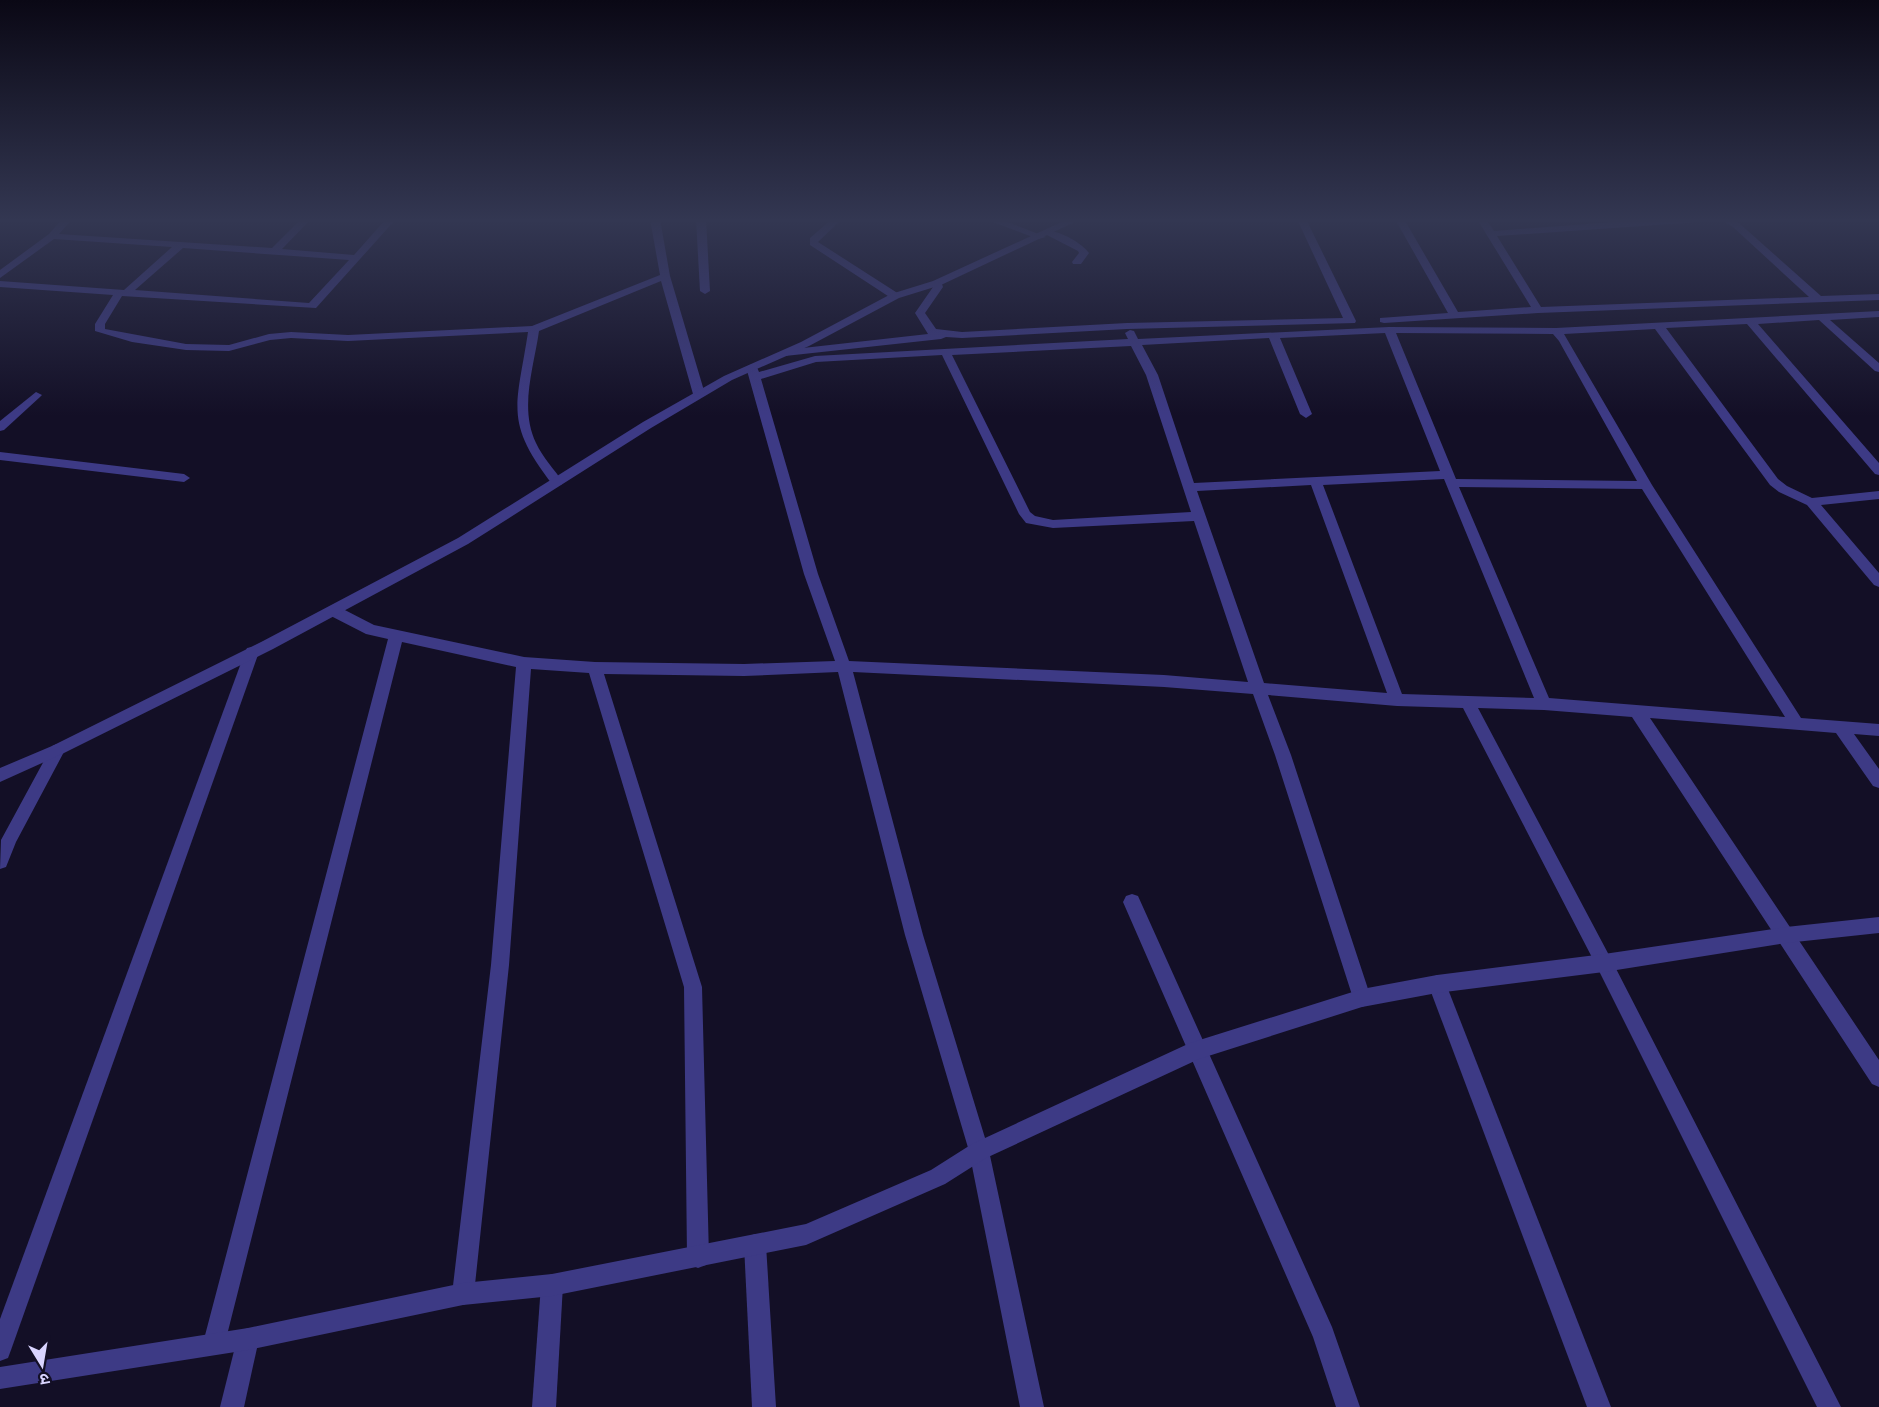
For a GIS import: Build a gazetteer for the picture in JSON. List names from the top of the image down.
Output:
{
  "north": "bottom"
}
